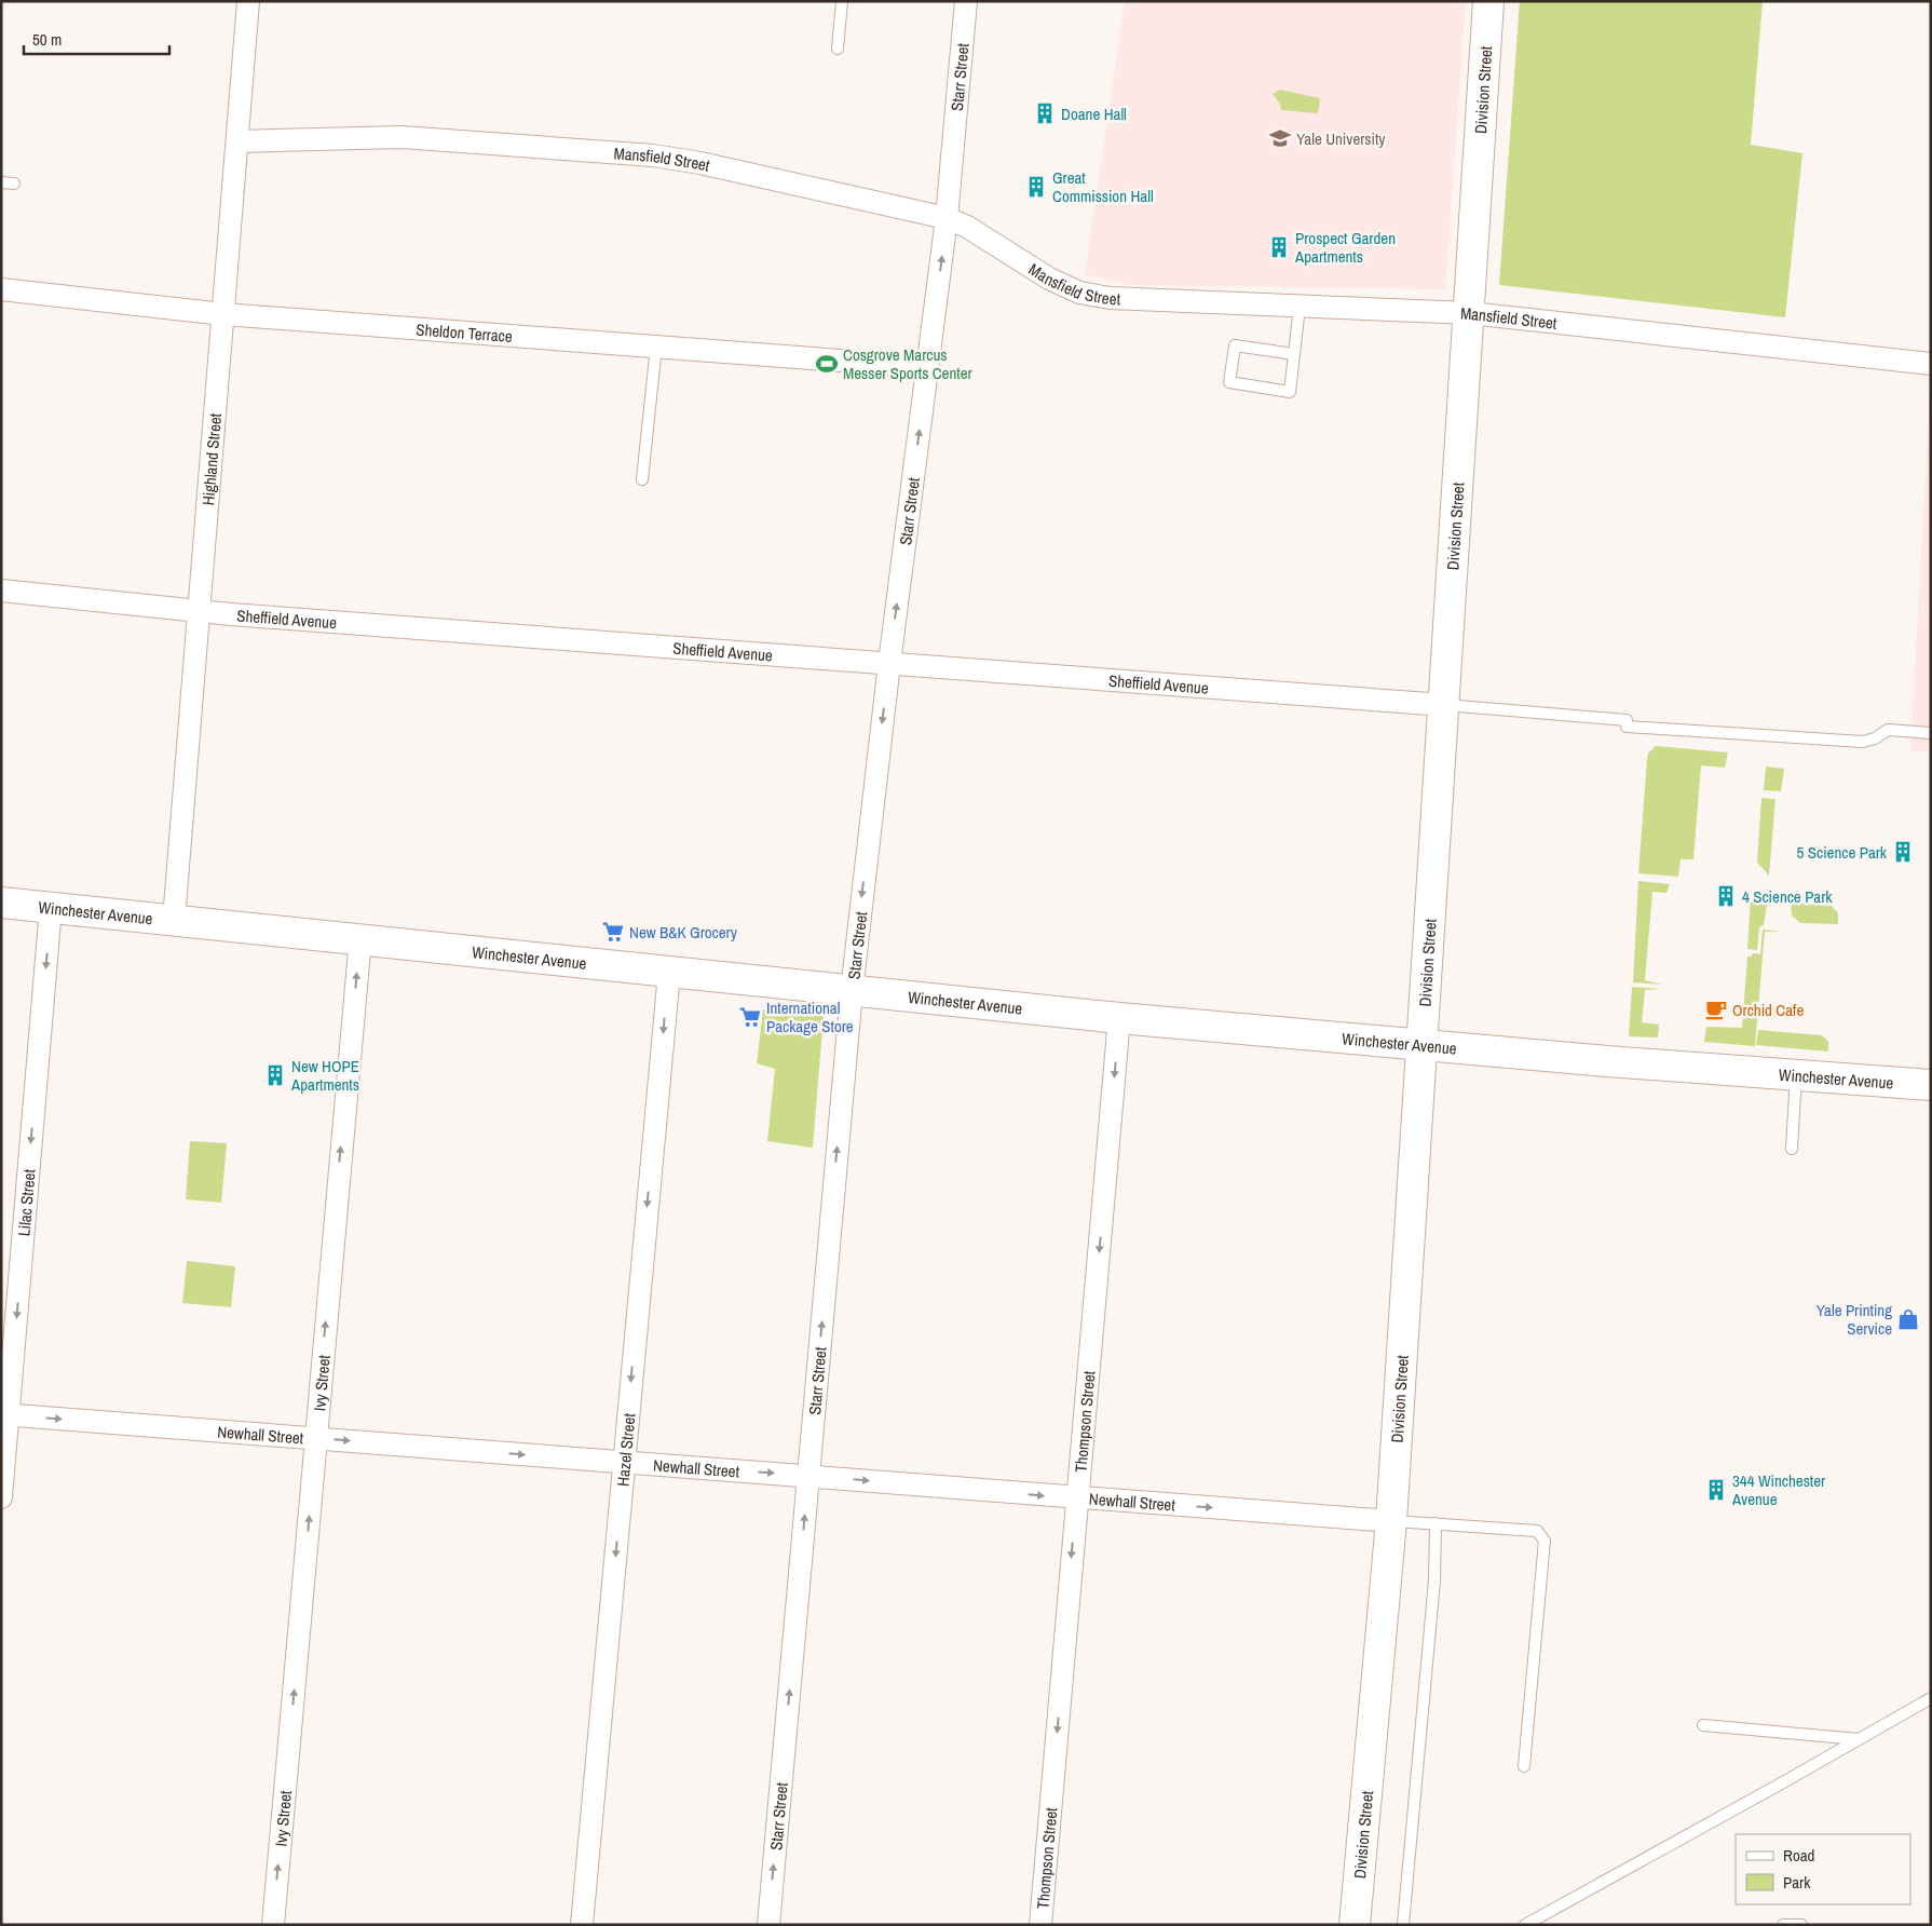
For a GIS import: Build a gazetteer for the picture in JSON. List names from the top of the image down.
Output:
{
  "streets": {
    "street": [
      "Starr Street",
      "Division Street",
      "Mansfield Street",
      "Sheldon Terrace",
      "Highland Street",
      "Sheffield Avenue",
      "Winchester Avenue",
      "Lilac Street",
      "Ivy Street",
      "Thompson Street",
      "Newhall Street",
      "Hazel Street"
    ]
  },
  "crossings": [
    ["Starr Street", "Mansfield Street"],
    ["Starr Street", "Sheldon Terrace"],
    ["Starr Street", "Sheffield Avenue"],
    ["Starr Street", "Winchester Avenue"],
    ["Starr Street", "Newhall Street"],
    ["Division Street", "Mansfield Street"],
    ["Division Street", "Sheffield Avenue"],
    ["Division Street", "Winchester Avenue"],
    ["Division Street", "Newhall Street"],
    ["Mansfield Street", "Highland Street"],
    ["Sheldon Terrace", "Highland Street"],
    ["Highland Street", "Sheffield Avenue"],
    ["Highland Street", "Winchester Avenue"],
    ["Winchester Avenue", "Lilac Street"],
    ["Winchester Avenue", "Ivy Street"],
    ["Winchester Avenue", "Thompson Street"],
    ["Winchester Avenue", "Hazel Street"],
    ["Lilac Street", "Newhall Street"],
    ["Ivy Street", "Newhall Street"],
    ["Thompson Street", "Newhall Street"],
    ["Newhall Street", "Hazel Street"]
  ],
  "one_way": [
    "Lilac Street",
    "Ivy Street",
    "Thompson Street",
    "Newhall Street",
    "Hazel Street"
  ],
  "places": {
    "building": [
      "Doane Hall",
      "Great Commission Hall",
      "Prospect Garden Apartments",
      "5 Science Park",
      "4 Science Park",
      "New HOPE Apartments",
      "344 Winchester Avenue"
    ],
    "school or university": ["Yale University"],
    "sports": ["Cosgrove Marcus Messer Sports Center"],
    "supermarket": ["New B&K Grocery", "International Package Store"],
    "cafe": ["Orchid Cafe"],
    "shop": ["Yale Printing Service"]
  },
  "legend": ["Road", "Park"],
  "scale_bar": "50 m"
}
